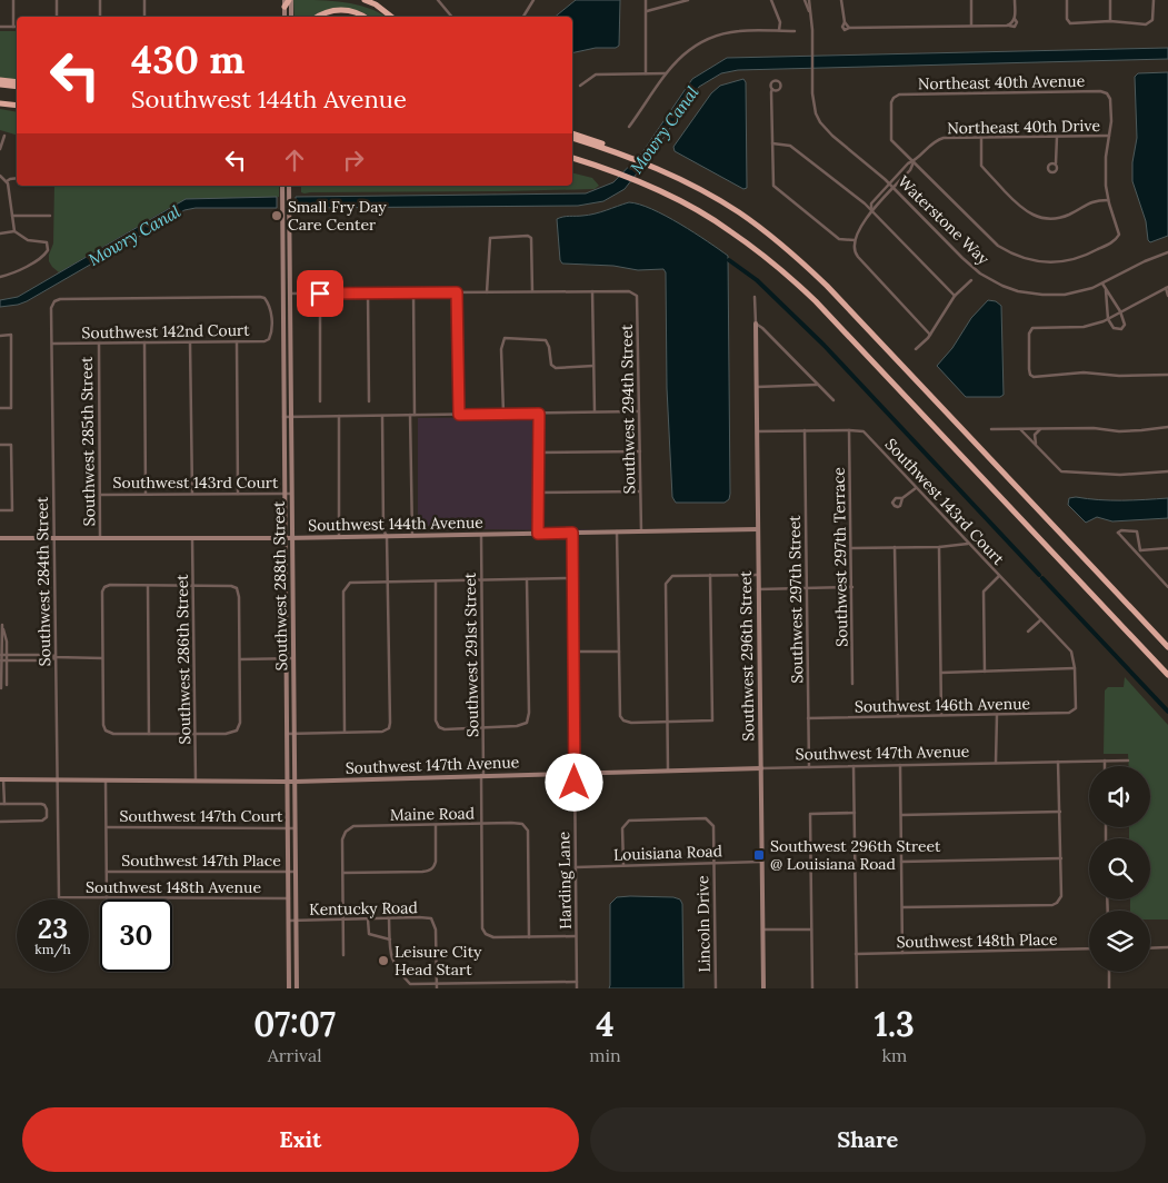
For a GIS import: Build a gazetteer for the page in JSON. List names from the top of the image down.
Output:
{
  "streets": {
    "street": [
      "Northeast 40th Avenue",
      "Northeast 40th Drive",
      "Waterstone Way",
      "Southwest 142nd Court",
      "Southwest 294th Street",
      "Southwest 285th Street",
      "Southwest 143rd Court",
      "Southwest 144th Avenue",
      "Southwest 297th Terrace",
      "Southwest 284th Street",
      "Southwest 288th Street",
      "Southwest 297th Street",
      "Southwest 291st Street",
      "Southwest 296th Street",
      "Southwest 286th Street",
      "Southwest 146th Avenue",
      "Southwest 147th Avenue",
      "Maine Road",
      "Southwest 147th Court",
      "Louisiana Road",
      "Southwest 147th Place",
      "Harding Lane",
      "Southwest 148th Avenue",
      "Kentucky Road",
      "Lincoln Drive",
      "Southwest 148th Place"
    ]
  },
  "crossings": [
    ["Northeast 40th Avenue", "Northeast 40th Drive"],
    ["Southwest 142nd Court", "Southwest 285th Street"],
    ["Southwest 142nd Court", "Southwest 284th Street"],
    ["Southwest 294th Street", "Southwest 144th Avenue"],
    ["Southwest 285th Street", "Southwest 143rd Court"],
    ["Southwest 285th Street", "Southwest 144th Avenue"],
    ["Southwest 143rd Court", "Southwest 297th Terrace"],
    ["Southwest 143rd Court", "Southwest 288th Street"],
    ["Southwest 143rd Court", "Southwest 297th Street"],
    ["Southwest 143rd Court", "Southwest 296th Street"],
    ["Southwest 143rd Court", "Southwest 146th Avenue"],
    ["Southwest 144th Avenue", "Southwest 284th Street"],
    ["Southwest 144th Avenue", "Southwest 288th Street"],
    ["Southwest 144th Avenue", "Southwest 291st Street"],
    ["Southwest 144th Avenue", "Southwest 296th Street"],
    ["Southwest 144th Avenue", "Southwest 286th Street"],
    ["Southwest 144th Avenue", "Harding Lane"],
    ["Southwest 284th Street", "Southwest 147th Avenue"],
    ["Southwest 284th Street", "Southwest 148th Avenue"],
    ["Southwest 288th Street", "Southwest 147th Avenue"],
    ["Southwest 288th Street", "Southwest 147th Court"],
    ["Southwest 288th Street", "Southwest 147th Place"],
    ["Southwest 288th Street", "Southwest 148th Avenue"],
    ["Southwest 288th Street", "Kentucky Road"],
    ["Southwest 297th Street", "Southwest 146th Avenue"],
    ["Southwest 297th Street", "Southwest 147th Avenue"],
    ["Southwest 291st Street", "Southwest 147th Avenue"],
    ["Southwest 291st Street", "Maine Road"],
    ["Southwest 296th Street", "Southwest 147th Avenue"],
    ["Southwest 296th Street", "Louisiana Road"],
    ["Southwest 286th Street", "Southwest 147th Avenue"],
    ["Southwest 147th Avenue", "Harding Lane"],
    ["Louisiana Road", "Harding Lane"],
    ["Louisiana Road", "Lincoln Drive"]
  ],
  "water": ["Mowry Canal"],
  "places": {
    "other": ["Small Fry Day Care Center", "Leisure City Head Start"],
    "transit": ["Southwest 296th Street @ Louisiana Road"]
  },
  "page": {
    "turn": ["430 m", "Southwest 144th Avenue"],
    "speed": "23 km/h",
    "limit": "30",
    "eta": [
      "07:07",
      "Arrival",
      "4",
      "min",
      "1.3",
      "km"
    ],
    "buttons": ["Exit", "Share"]
  }
}
